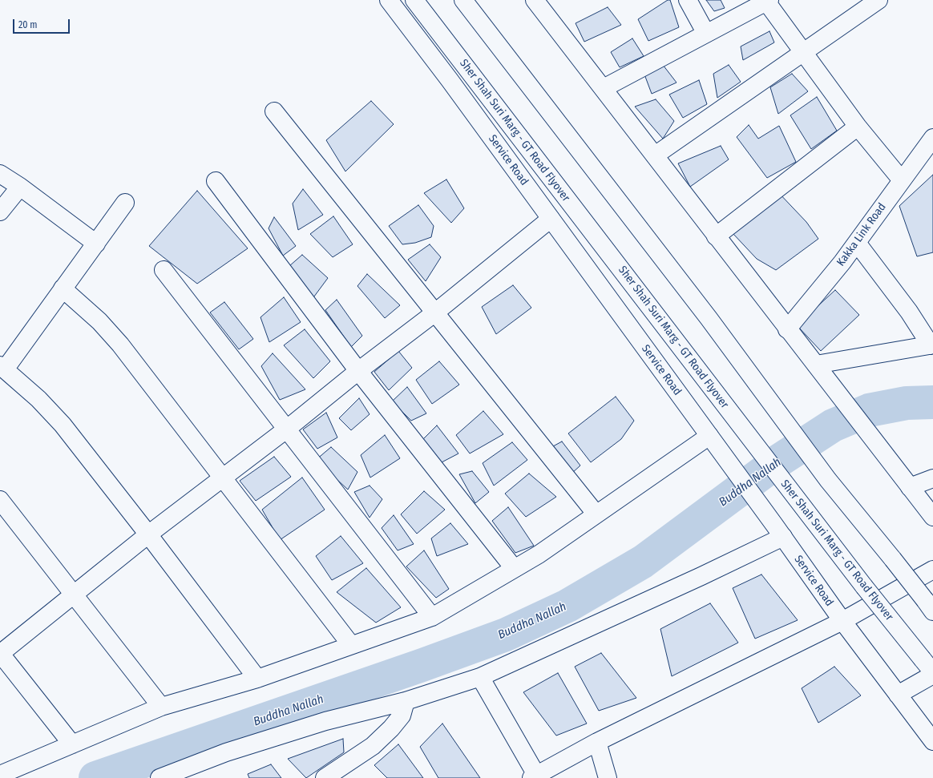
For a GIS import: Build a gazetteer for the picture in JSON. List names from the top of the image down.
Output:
{
  "streets": {
    "main road": ["Sher Shah Suri Marg - GT Road Flyover", "Service Road", "Kakka Link Road"]
  },
  "water": ["Buddha Nallah"],
  "scale_bar": "20 m"
}
